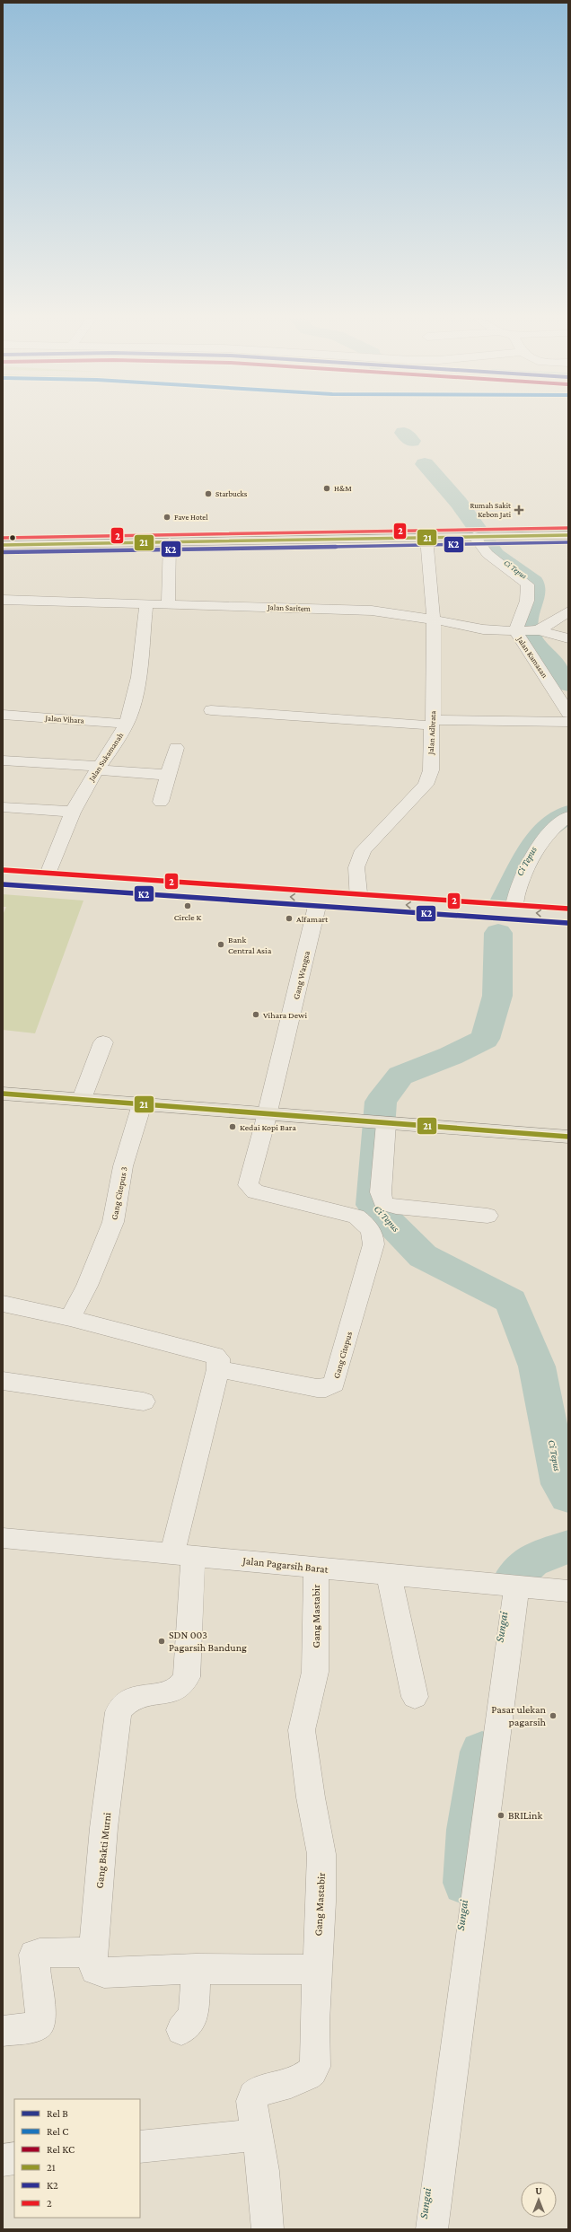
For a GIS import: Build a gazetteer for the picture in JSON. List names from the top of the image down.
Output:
{
  "streets": {
    "street": [
      "Jalan Saritem",
      "Jalan Kamasan",
      "Jalan Vihara",
      "Jalan Adbrata",
      "Jalan Sukamanah",
      "Gang Wangsa",
      "Gang Citepus 3",
      "Gang Citepus",
      "Jalan Pagarsih Barat",
      "Gang Mastabir",
      "Gang Bakti Murni"
    ]
  },
  "crossings": [
    ["Jalan Saritem", "Jalan Kamasan"],
    ["Jalan Saritem", "Jalan Adbrata"],
    ["Jalan Saritem", "Jalan Sukamanah"],
    ["Jalan Vihara", "Jalan Sukamanah"],
    ["Gang Wangsa", "Gang Citepus"],
    ["Jalan Pagarsih Barat", "Gang Mastabir"],
    ["Jalan Pagarsih Barat", "Gang Bakti Murni"],
    ["Gang Mastabir", "Gang Bakti Murni"]
  ],
  "water": ["Ci Tepus", "Sungai"],
  "places": {
    "other": [
      "H&M",
      "Starbucks",
      "Fave Hotel",
      "Circle K",
      "Alfamart",
      "Bank Central Asia",
      "Vihara Dewi",
      "Kedai Kopi Bara",
      "SDN 003 Pagarsih Bandung",
      "Pasar ulekan pagarsih",
      "BRILink"
    ],
    "health": ["Rumah Sakit Kebon Jati"]
  },
  "lines": ["transit line 2", "transit line 21", "transit line K2"],
  "legend": [
    "Rel B",
    "Rel C",
    "Rel KC",
    "21",
    "K2",
    "2"
  ],
  "north": "top"
}
